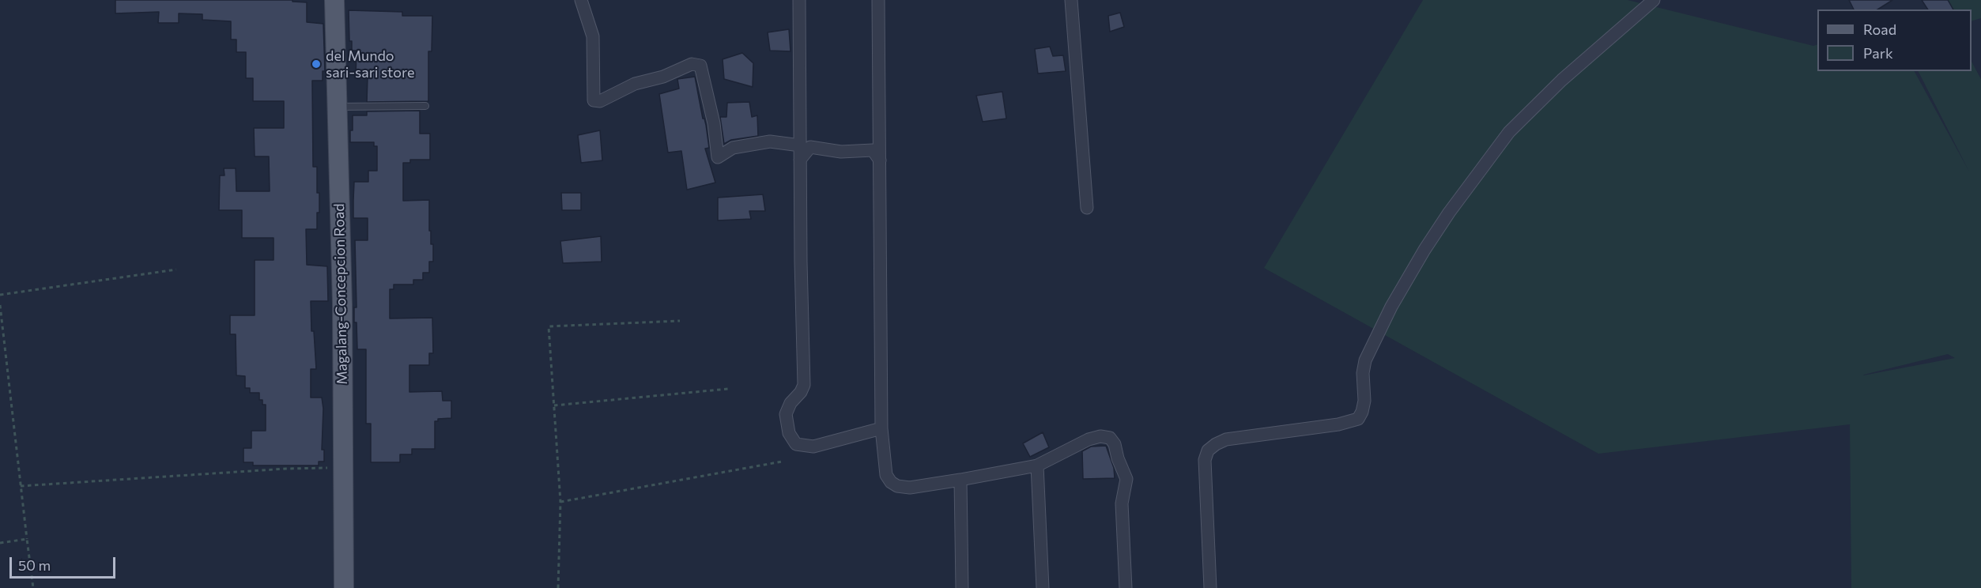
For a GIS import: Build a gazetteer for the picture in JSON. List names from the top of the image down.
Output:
{
  "streets": {
    "main road": ["Magalang-Concepcion Road"]
  },
  "places": ["del Mundo sari-sari store"],
  "legend": ["Road", "Park"],
  "scale_bar": "50 m"
}
